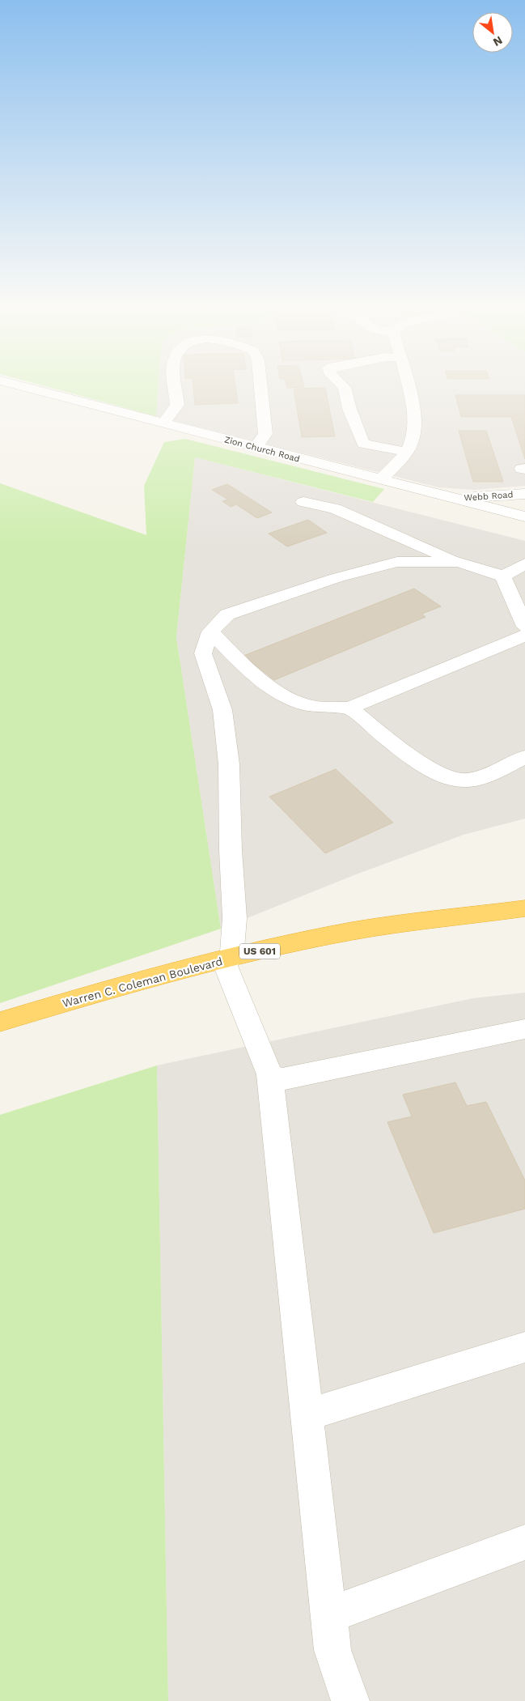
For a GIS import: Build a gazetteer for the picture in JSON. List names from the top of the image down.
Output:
{
  "streets": {
    "highway": ["US 601", "Warren C. Coleman Boulevard"],
    "street": ["Zion Church Road", "Webb Road"]
  },
  "crossings": [
    ["Zion Church Road", "Webb Road"]
  ],
  "north": "bottom right"
}
